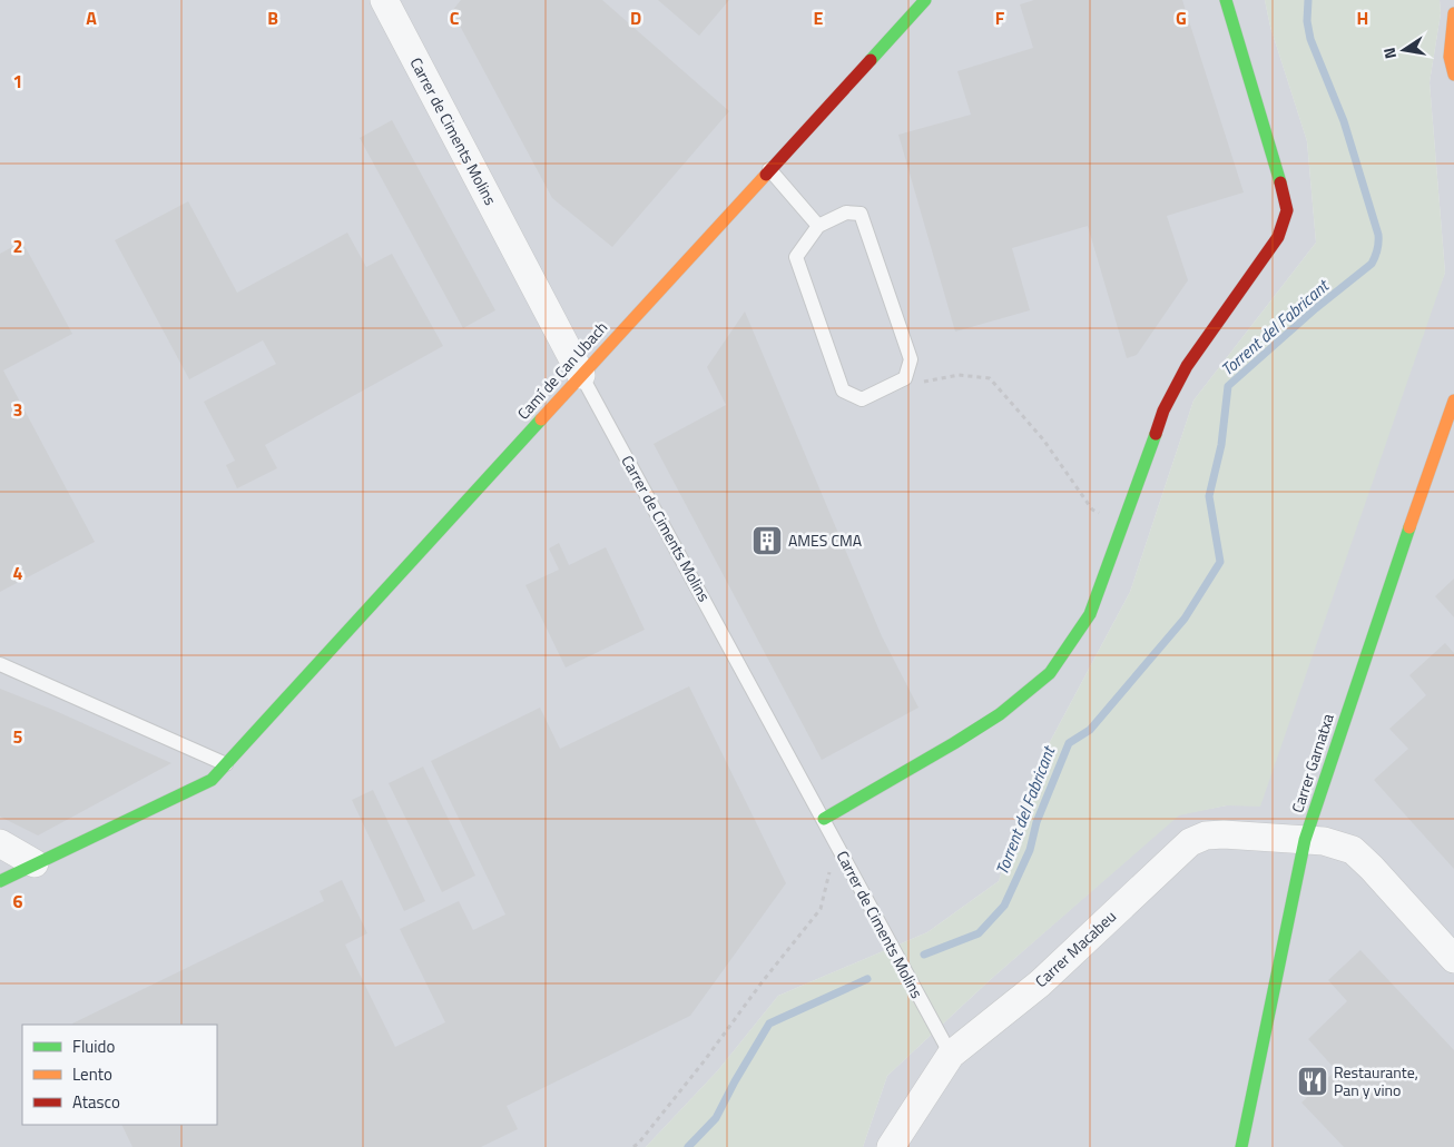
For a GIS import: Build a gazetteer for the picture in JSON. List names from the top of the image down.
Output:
{
  "streets": {
    "street": [
      "Carrer de Ciments Molins",
      "Camí de Can Ubach",
      "Carrer Garnatxa",
      "Carrer Macabeu"
    ]
  },
  "crossings": [
    ["Carrer de Ciments Molins", "Camí de Can Ubach"],
    ["Carrer de Ciments Molins", "Carrer Macabeu"],
    ["Carrer Garnatxa", "Carrer Macabeu"]
  ],
  "water": ["Torrent del Fabricant"],
  "places": {
    "building": ["AMES CMA"],
    "restaurant": ["Restaurante, Pan y vino"]
  },
  "legend": ["Fluido", "Lento", "Atasco"],
  "north": "left",
  "grid": {
    "columns": [
      "A",
      "B",
      "C",
      "D",
      "E",
      "F",
      "G",
      "H"
    ],
    "rows": [
      "1",
      "2",
      "3",
      "4",
      "5",
      "6"
    ]
  }
}
